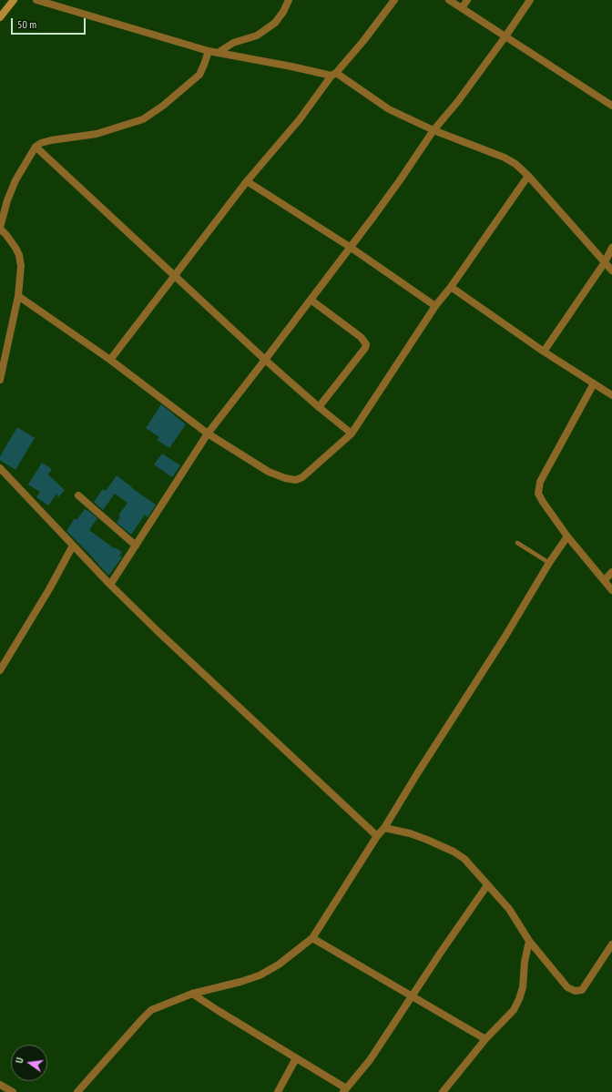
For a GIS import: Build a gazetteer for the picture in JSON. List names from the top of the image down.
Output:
{
  "scale_bar": "50 m",
  "north": "left"
}
